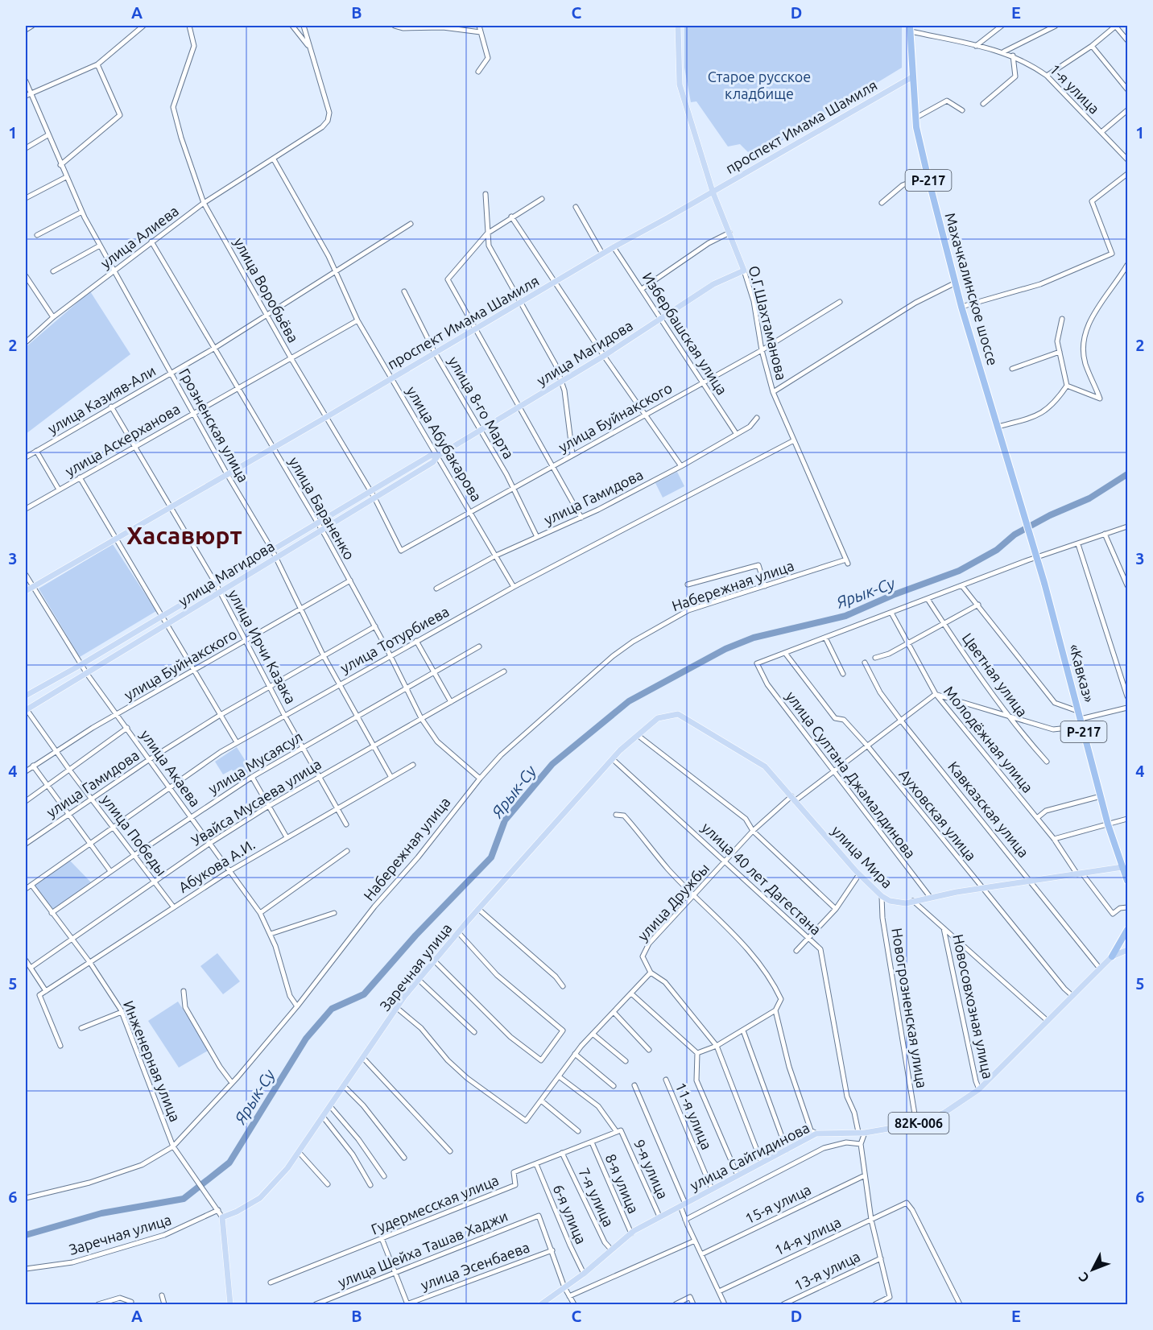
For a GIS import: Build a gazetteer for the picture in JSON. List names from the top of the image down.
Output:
{
  "streets": {
    "highway": ["Р-217", "Махачкалинское шоссе", "«Кавказ»"],
    "main road": [
      "проспект Имама Шамиля",
      "О.Г.Шахтаманова",
      "улица Магидова",
      "улица Мира",
      "Заречная улица",
      "82К-006",
      "улица Сайгидинова"
    ],
    "street": [
      "1-я улица",
      "улица Алиева",
      "улица Воробьёва",
      "Избербашская улица",
      "улица Казияв-Али",
      "улица 8-го Марта",
      "улица Буйнакского",
      "Грозненская улица",
      "улица Аскерханова",
      "улица Абубакарова",
      "улица Гамидова",
      "улица Бараненко",
      "Набережная улица",
      "улица Тотурбиева",
      "улица Ирчи Казака",
      "Цветная улица",
      "Молодёжная улица",
      "улица Мусаясул",
      "улица Акаева",
      "улица Султана Джамалдинова",
      "Увайса Мусаева улица",
      "Кавказская улица",
      "Ауховская улица",
      "улица Победы",
      "Абукова А.И.",
      "улица 40 лет Дагестана",
      "улица Дружбы",
      "Новосовхозная улица",
      "Новогрозненская улица",
      "Инженерная улица",
      "11-я улица",
      "9-я улица",
      "8-я улица",
      "7-я улица",
      "15-я улица",
      "Гудермесская улица",
      "6-я улица",
      "14-я улица",
      "улица Шейха Ташав Хаджи",
      "улица Эсенбаева",
      "13-я улица"
    ]
  },
  "crossings": [
    ["1-я улица", "Махачкалинское шоссе"],
    ["проспект Имама Шамиля", "Махачкалинское шоссе"],
    ["проспект Имама Шамиля", "улица Воробьёва"],
    ["проспект Имама Шамиля", "О.Г.Шахтаманова"],
    ["проспект Имама Шамиля", "Избербашская улица"],
    ["проспект Имама Шамиля", "улица 8-го Марта"],
    ["проспект Имама Шамиля", "Грозненская улица"],
    ["проспект Имама Шамиля", "улица Абубакарова"],
    ["проспект Имама Шамиля", "улица Бараненко"],
    ["проспект Имама Шамиля", "улица Ирчи Казака"],
    ["проспект Имама Шамиля", "улица Акаева"],
    ["улица Алиева", "улица Воробьёва"],
    ["улица Алиева", "Грозненская улица"],
    ["улица Алиева", "улица Абубакарова"],
    ["улица Алиева", "улица Бараненко"],
    ["Махачкалинское шоссе", "«Кавказ»"],
    ["улица Воробьёва", "улица Магидова"],
    ["улица Воробьёва", "улица Казияв-Али"],
    ["улица Воробьёва", "улица Буйнакского"],
    ["улица Воробьёва", "улица Аскерханова"],
    ["О.Г.Шахтаманова", "улица Магидова"],
    ["О.Г.Шахтаманова", "улица Буйнакского"],
    ["О.Г.Шахтаманова", "Набережная улица"],
    ["О.Г.Шахтаманова", "улица Тотурбиева"],
    ["Избербашская улица", "улица Магидова"],
    ["Избербашская улица", "улица Буйнакского"],
    ["Избербашская улица", "улица Гамидова"],
    ["улица Магидова", "улица 8-го Марта"],
    ["улица Магидова", "Грозненская улица"],
    ["улица Магидова", "улица Абубакарова"],
    ["улица Магидова", "улица Бараненко"],
    ["улица Магидова", "улица Ирчи Казака"],
    ["улица Магидова", "улица Акаева"],
    ["улица Магидова", "улица Победы"],
    ["улица Казияв-Али", "Грозненская улица"],
    ["улица Казияв-Али", "улица Абубакарова"],
    ["улица Казияв-Али", "улица Бараненко"],
    ["улица Казияв-Али", "улица Ирчи Казака"],
    ["улица 8-го Марта", "улица Буйнакского"],
    ["улица 8-го Марта", "улица Гамидова"],
    ["улица Буйнакского", "Грозненская улица"],
    ["улица Буйнакского", "улица Абубакарова"],
    ["улица Буйнакского", "улица Бараненко"],
    ["улица Буйнакского", "улица Ирчи Казака"],
    ["улица Буйнакского", "улица Акаева"],
    ["улица Буйнакского", "улица Победы"],
    ["Грозненская улица", "улица Аскерханова"],
    ["Грозненская улица", "улица Гамидова"],
    ["Грозненская улица", "улица Тотурбиева"],
    ["Грозненская улица", "улица Мусаясул"],
    ["Грозненская улица", "Увайса Мусаева улица"],
    ["Грозненская улица", "Абукова А.И."],
    ["улица Аскерханова", "улица Абубакарова"],
    ["улица Аскерханова", "улица Бараненко"],
    ["улица Аскерханова", "улица Ирчи Казака"],
    ["улица Абубакарова", "улица Гамидова"],
    ["улица Абубакарова", "улица Тотурбиева"],
    ["улица Гамидова", "улица Бараненко"],
    ["улица Гамидова", "улица Ирчи Казака"],
    ["улица Гамидова", "улица Акаева"],
    ["улица Гамидова", "улица Победы"],
    ["улица Бараненко", "Набережная улица"],
    ["улица Бараненко", "улица Тотурбиева"],
    ["улица Бараненко", "улица Мусаясул"],
    ["улица Бараненко", "Увайса Мусаева улица"],
    ["Набережная улица", "улица Акаева"],
    ["Набережная улица", "Инженерная улица"],
    ["улица Тотурбиева", "улица Ирчи Казака"],
    ["улица Тотурбиева", "улица Акаева"],
    ["улица Тотурбиева", "улица Победы"],
    ["улица Тотурбиева", "Инженерная улица"],
    ["улица Ирчи Казака", "улица Мусаясул"],
    ["улица Ирчи Казака", "Увайса Мусаева улица"],
    ["улица Ирчи Казака", "Абукова А.И."],
    ["«Кавказ»", "улица Мира"],
    ["Молодёжная улица", "улица Мира"],
    ["Молодёжная улица", "улица Дружбы"],
    ["улица Мусаясул", "улица Акаева"],
    ["улица Мусаясул", "улица Победы"],
    ["улица Мусаясул", "Инженерная улица"],
    ["улица Акаева", "Увайса Мусаева улица"],
    ["улица Акаева", "Абукова А.И."],
    ["улица Султана Джамалдинова", "Ауховская улица"],
    ["улица Султана Джамалдинова", "улица Мира"],
    ["улица Султана Джамалдинова", "улица Дружбы"],
    ["Увайса Мусаева улица", "улица Победы"],
    ["Увайса Мусаева улица", "Инженерная улица"],
    ["Кавказская улица", "улица Мира"],
    ["Кавказская улица", "улица Дружбы"],
    ["Кавказская улица", "улица Сайгидинова"],
    ["Ауховская улица", "улица Мира"],
    ["Ауховская улица", "улица Дружбы"],
    ["Ауховская улица", "улица Сайгидинова"],
    ["улица Победы", "Абукова А.И."],
    ["улица Мира", "улица Дружбы"],
    ["улица Мира", "Заречная улица"],
    ["улица Мира", "Новогрозненская улица"],
    ["Абукова А.И.", "Инженерная улица"],
    ["улица 40 лет Дагестана", "улица Дружбы"],
    ["улица 40 лет Дагестана", "Заречная улица"],
    ["улица 40 лет Дагестана", "улица Сайгидинова"],
    ["Заречная улица", "Инженерная улица"],
    ["Новосовхозная улица", "улица Сайгидинова"],
    ["Новогрозненская улица", "улица Сайгидинова"],
    ["11-я улица", "улица Сайгидинова"],
    ["82К-006", "улица Сайгидинова"],
    ["улица Сайгидинова", "9-я улица"],
    ["улица Сайгидинова", "8-я улица"],
    ["улица Сайгидинова", "7-я улица"],
    ["улица Сайгидинова", "6-я улица"],
    ["9-я улица", "Гудермесская улица"],
    ["8-я улица", "Гудермесская улица"],
    ["7-я улица", "Гудермесская улица"],
    ["Гудермесская улица", "6-я улица"],
    ["улица Шейха Ташав Хаджи", "улица Эсенбаева"]
  ],
  "districts": ["Хасавюрт"],
  "water": ["Ярык-Су"],
  "parks": ["Старое русское кладбище"],
  "north": "bottom left",
  "grid": {
    "columns": [
      "A",
      "B",
      "C",
      "D",
      "E"
    ],
    "rows": [
      "1",
      "2",
      "3",
      "4",
      "5",
      "6"
    ]
  }
}
